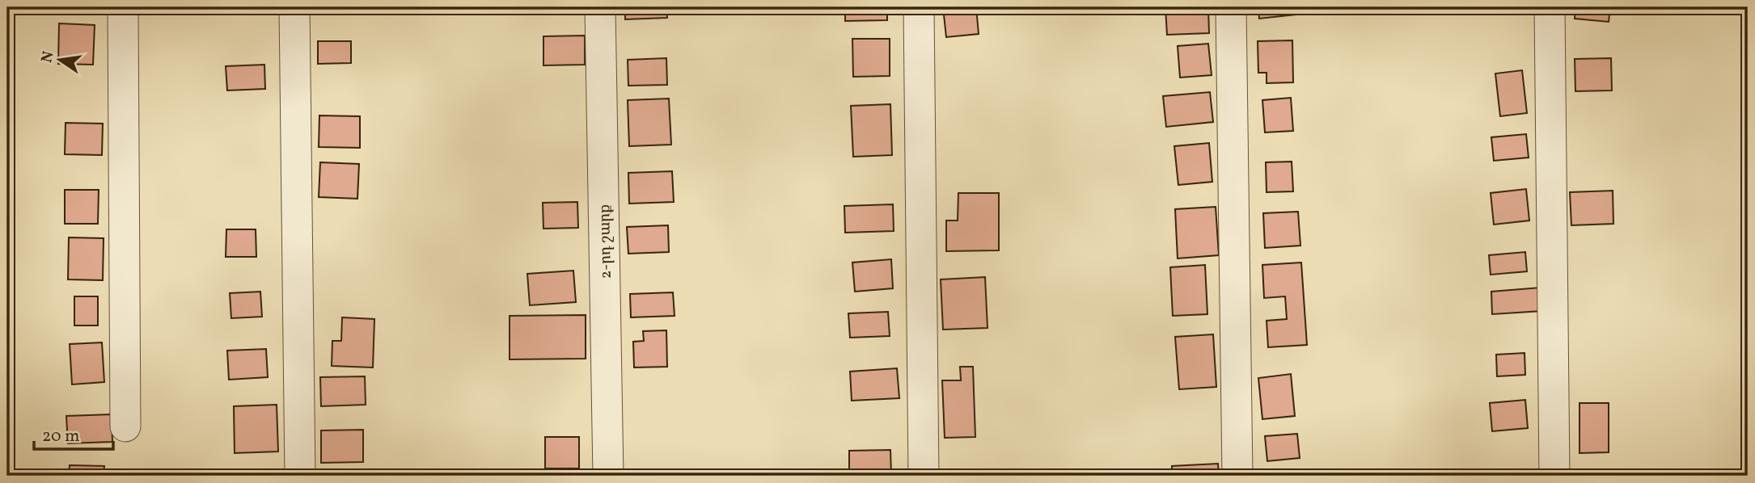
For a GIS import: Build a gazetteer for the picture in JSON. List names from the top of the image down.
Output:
{
  "streets": {
    "street": ["2-րդ շարք"]
  },
  "scale_bar": "20 m",
  "north": "left"
}
